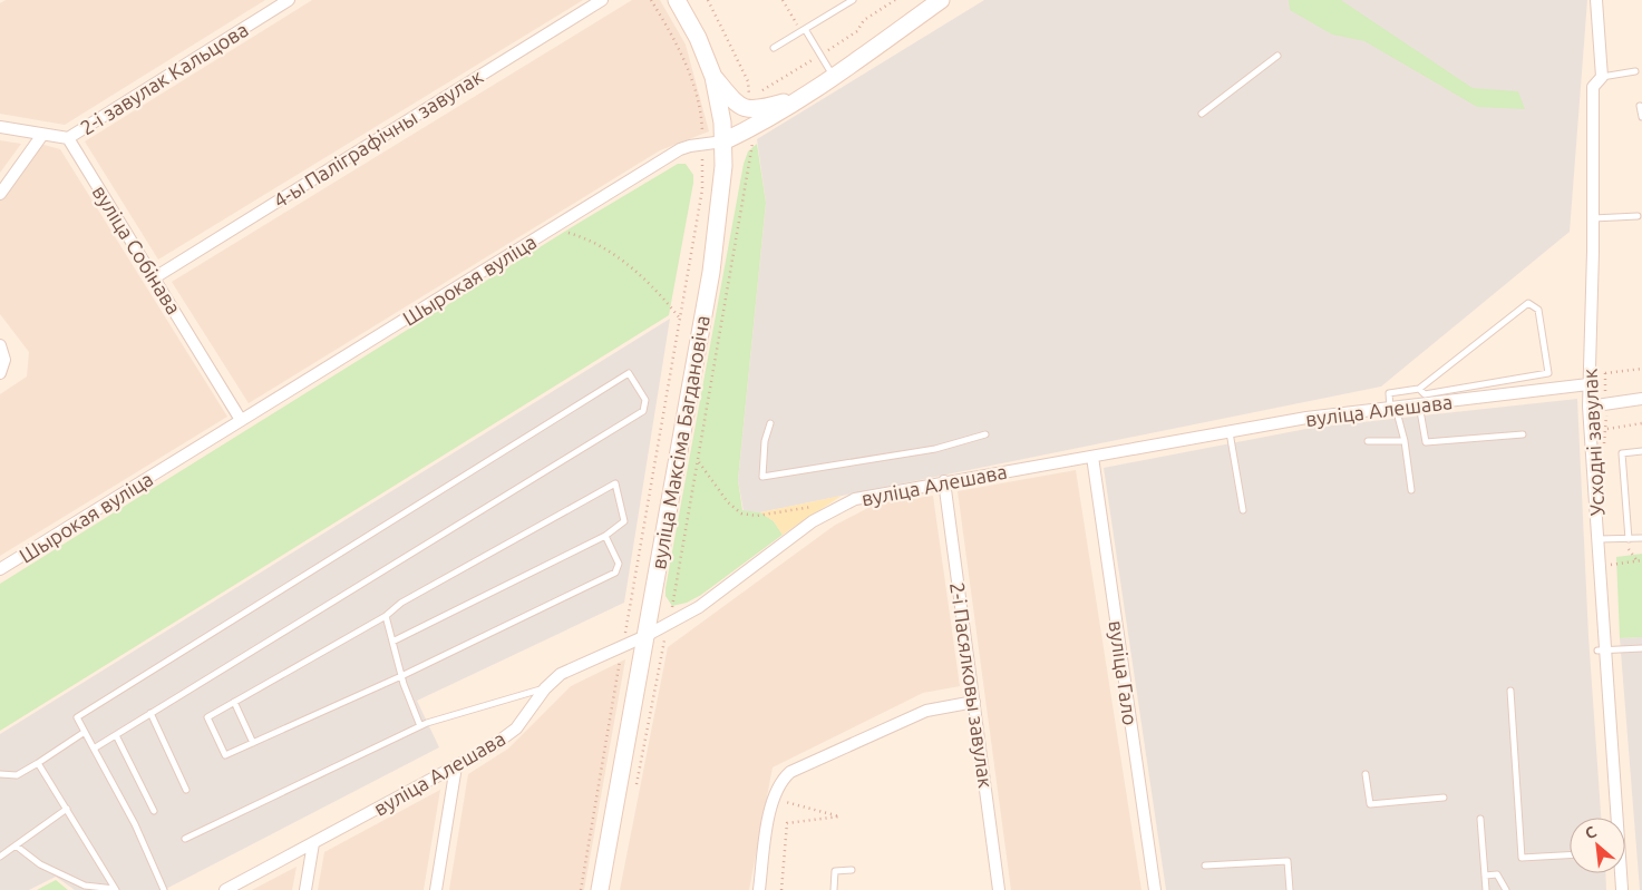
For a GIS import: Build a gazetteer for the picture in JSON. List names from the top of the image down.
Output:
{
  "streets": {
    "main road": ["Шырокая вуліца", "вуліца Максіма Багдановіча"],
    "street": [
      "2-і завулак Кальцова",
      "4-ы Паліграфічны завулак",
      "вуліца Собінава",
      "вуліца Алешава",
      "Усходні завулак",
      "вуліца Гало",
      "2-і Пасялковы завулак"
    ]
  },
  "crossings": [
    ["2-і завулак Кальцова", "вуліца Собінава"],
    ["4-ы Паліграфічны завулак", "вуліца Собінава"],
    ["вуліца Собінава", "Шырокая вуліца"],
    ["Шырокая вуліца", "вуліца Максіма Багдановіча"],
    ["вуліца Алешава", "вуліца Максіма Багдановіча"],
    ["вуліца Алешава", "Усходні завулак"],
    ["вуліца Алешава", "вуліца Гало"],
    ["вуліца Алешава", "2-і Пасялковы завулак"]
  ],
  "north": "top left"
}
